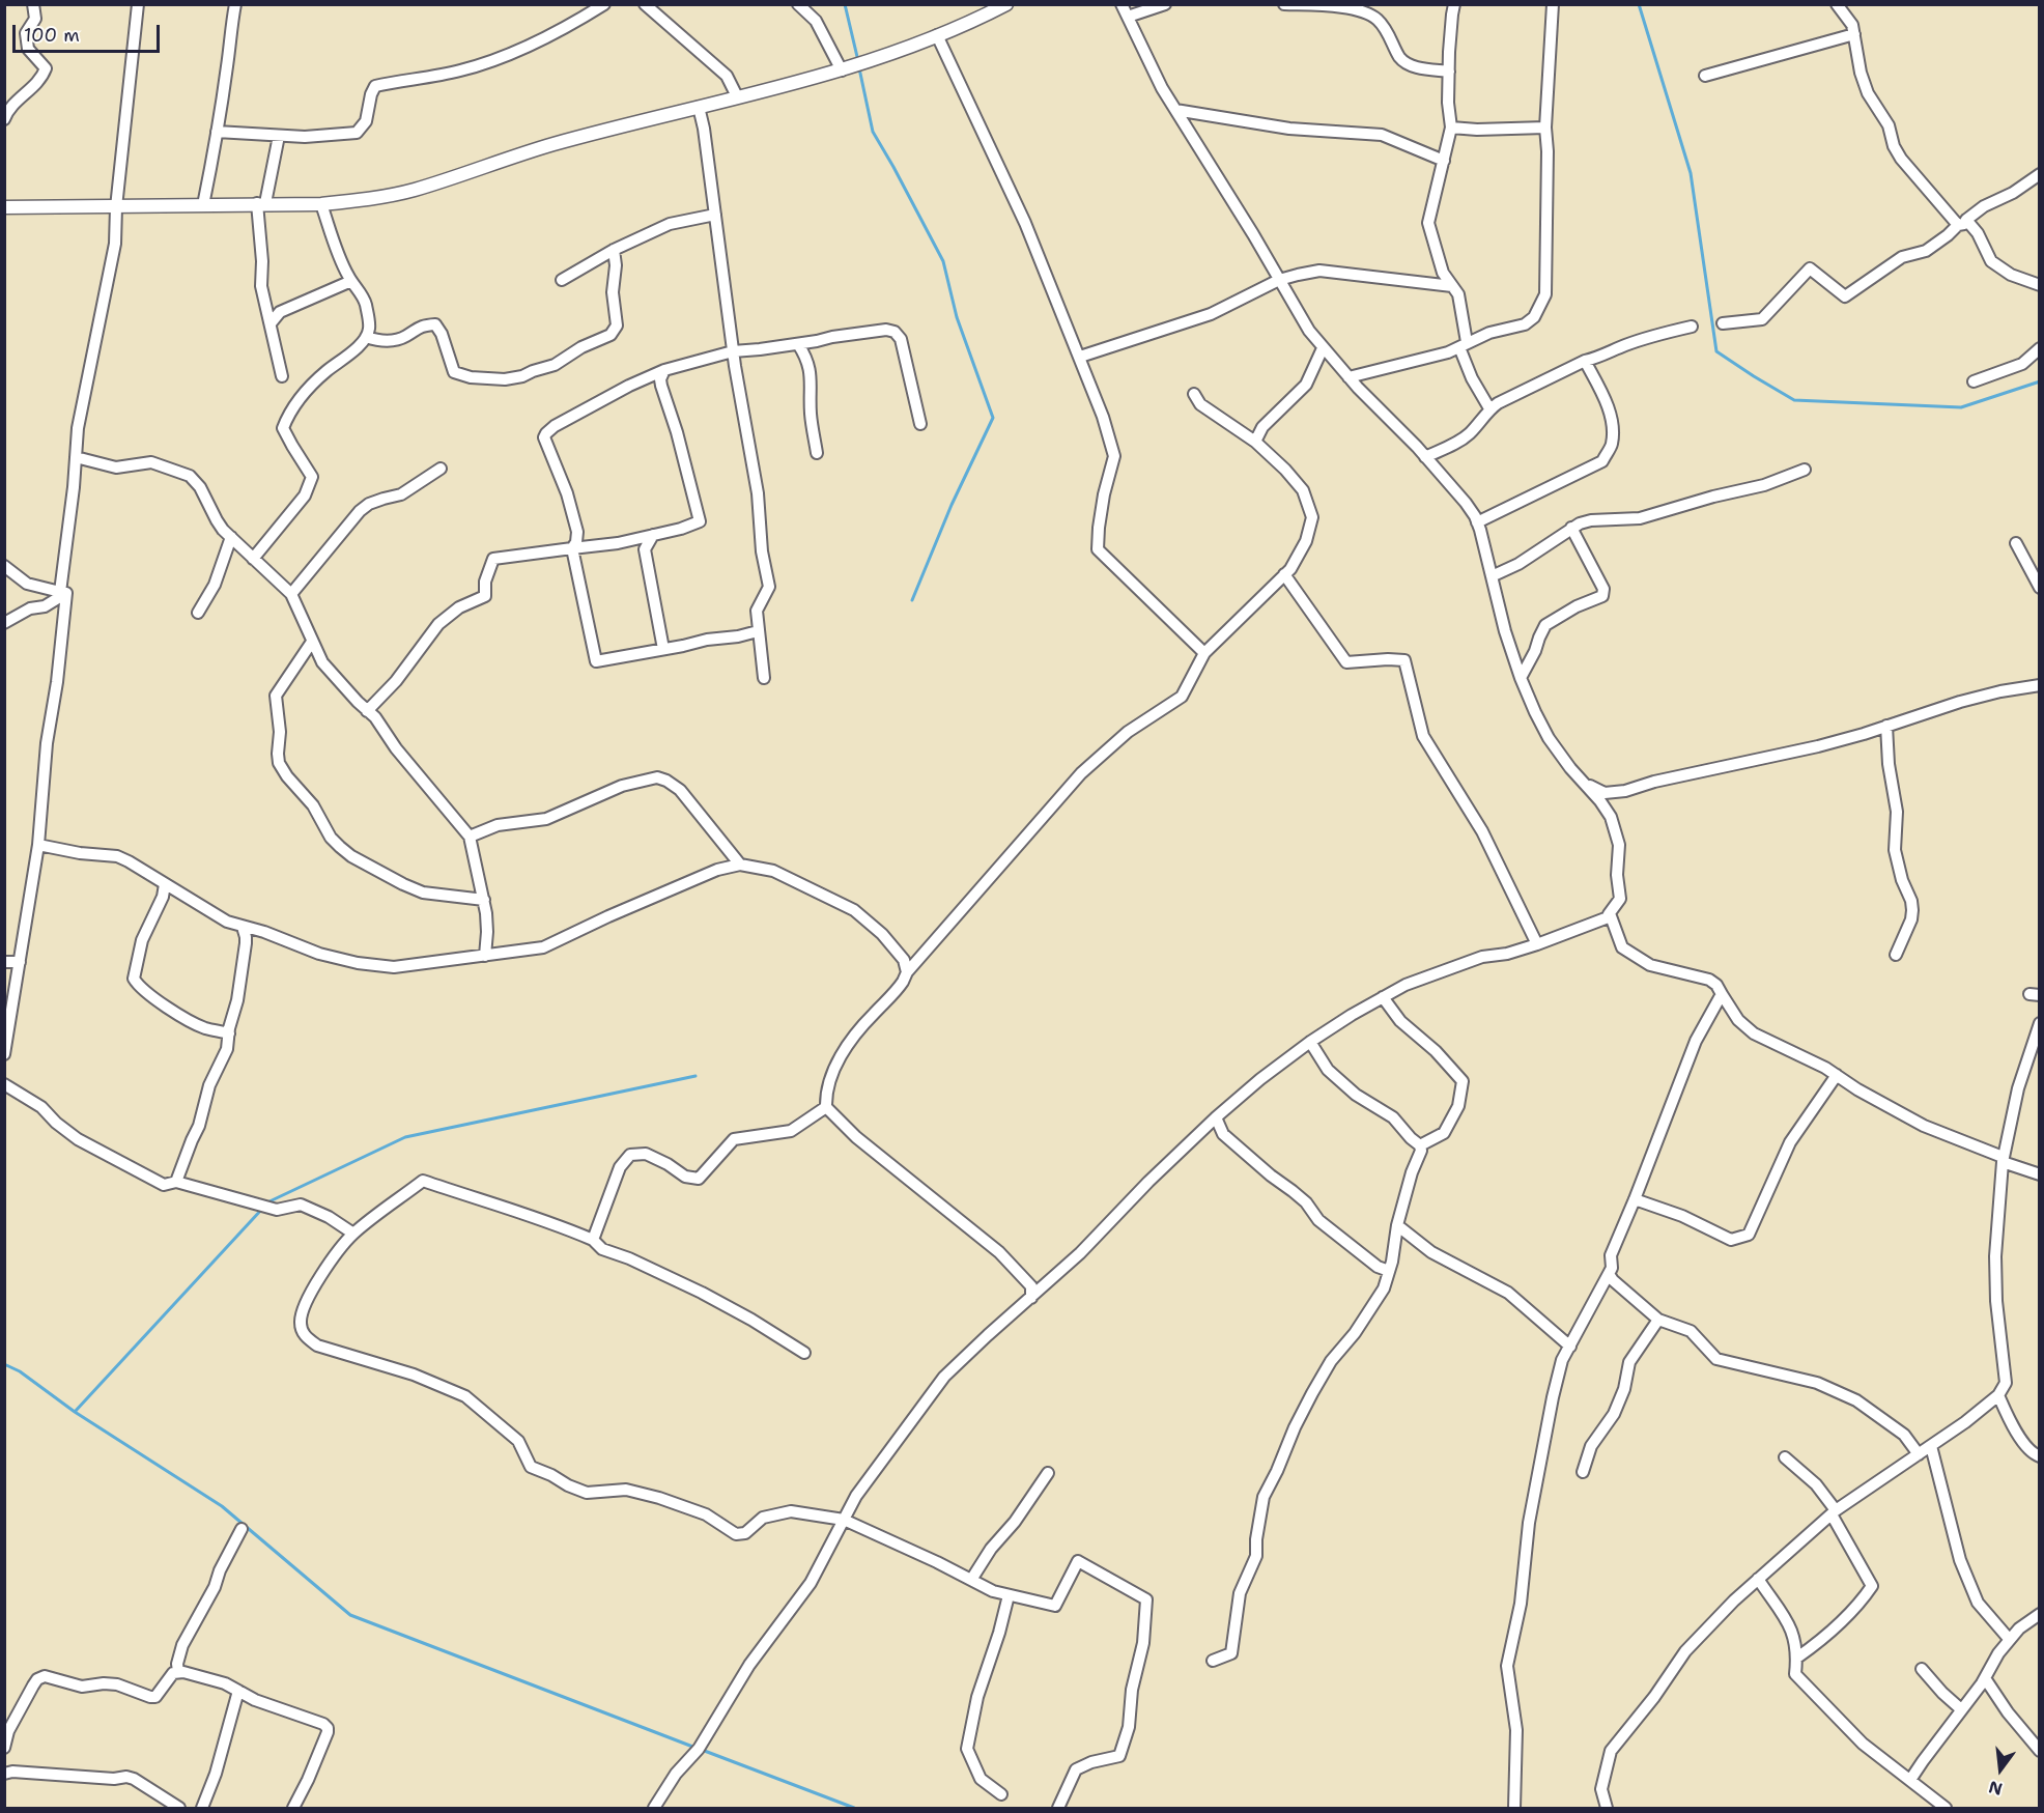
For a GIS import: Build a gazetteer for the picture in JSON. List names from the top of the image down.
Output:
{
  "scale_bar": "100 m",
  "north": "bottom"
}
